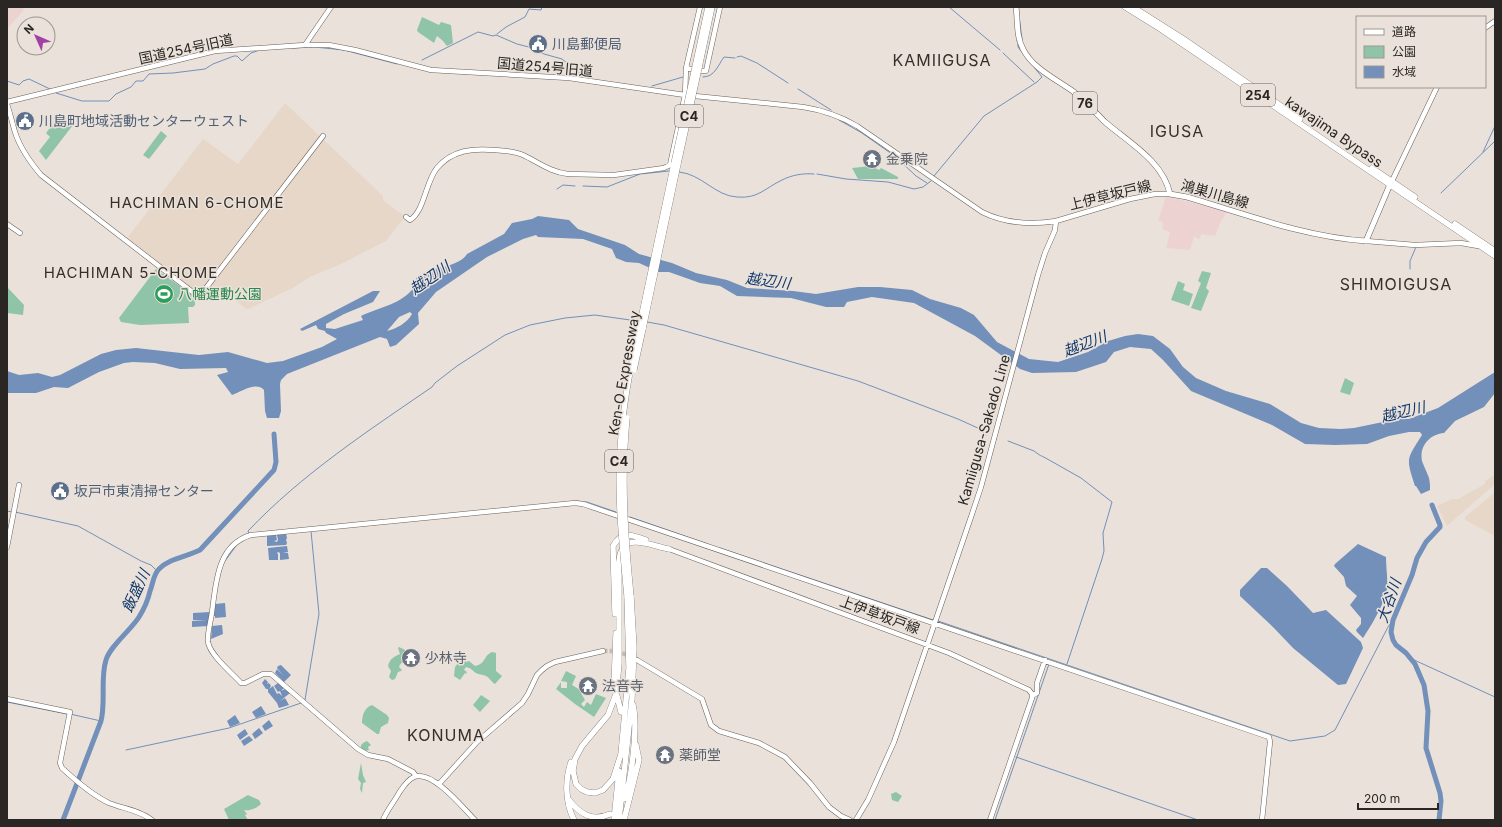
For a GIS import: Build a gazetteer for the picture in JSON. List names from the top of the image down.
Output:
{
  "streets": {
    "highway": [
      "254",
      "C4",
      "kawajima Bypass",
      "Ken-O Expressway"
    ],
    "main road": ["76", "鴻巣川島線"],
    "street": ["国道254号旧道", "上伊草坂戸線", "Kamiigusa-Sakado Line"]
  },
  "crossings": [
    ["国道254号旧道", "上伊草坂戸線"],
    ["国道254号旧道", "Kamiigusa-Sakado Line"],
    ["鴻巣川島線", "上伊草坂戸線"],
    ["上伊草坂戸線", "Kamiigusa-Sakado Line"]
  ],
  "districts": [
    "KAMIIGUSA",
    "IGUSA",
    "HACHIMAN 6-CHOME",
    "HACHIMAN 5-CHOME",
    "SHIMOIGUSA",
    "KONUMA"
  ],
  "water": ["越辺川", "飯盛川", "大谷川"],
  "places": {
    "public building": ["川島郵便局", "川島町地域活動センターウェスト", "坂戸市東清掃センター"],
    "temple": [
      "金乗院",
      "少林寺",
      "法音寺",
      "薬師堂"
    ],
    "sports": ["八幡運動公園"]
  },
  "legend": ["道路", "公園", "水域"],
  "scale_bar": "200 m",
  "north": "top left"
}
